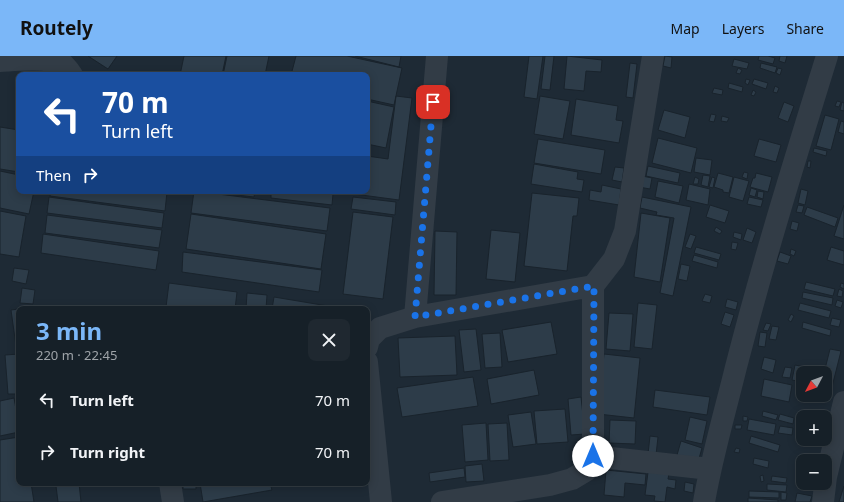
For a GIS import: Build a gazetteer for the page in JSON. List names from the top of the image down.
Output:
{
  "north": "bottom left",
  "page": {
    "header": "Routely",
    "nav": ["Map", "Layers", "Share"],
    "turn": ["70 m", "Turn left"],
    "then": "Then",
    "heading": ["3 min", "220 m · 22:45"],
    "map_buttons": ["+", "−"],
    "list": [
      {
        "name": "Turn left",
        "value": "70 m"
      },
      {
        "name": "Turn right",
        "value": "70 m"
      }
    ]
  }
}
